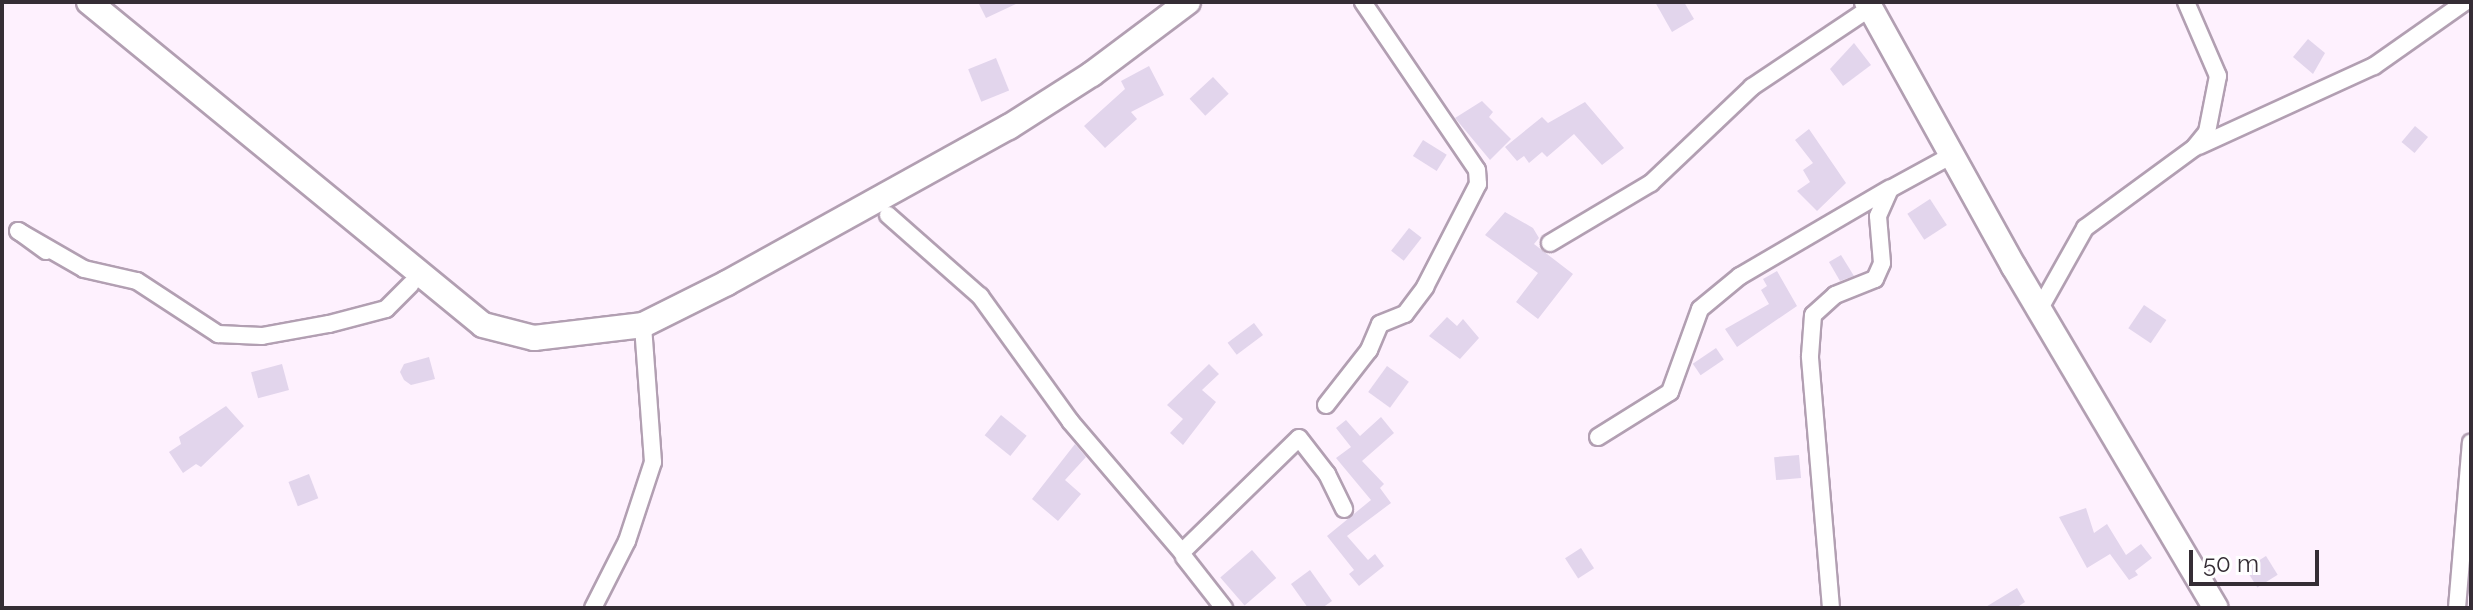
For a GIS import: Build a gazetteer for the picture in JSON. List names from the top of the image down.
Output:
{
  "scale_bar": "50 m"
}
